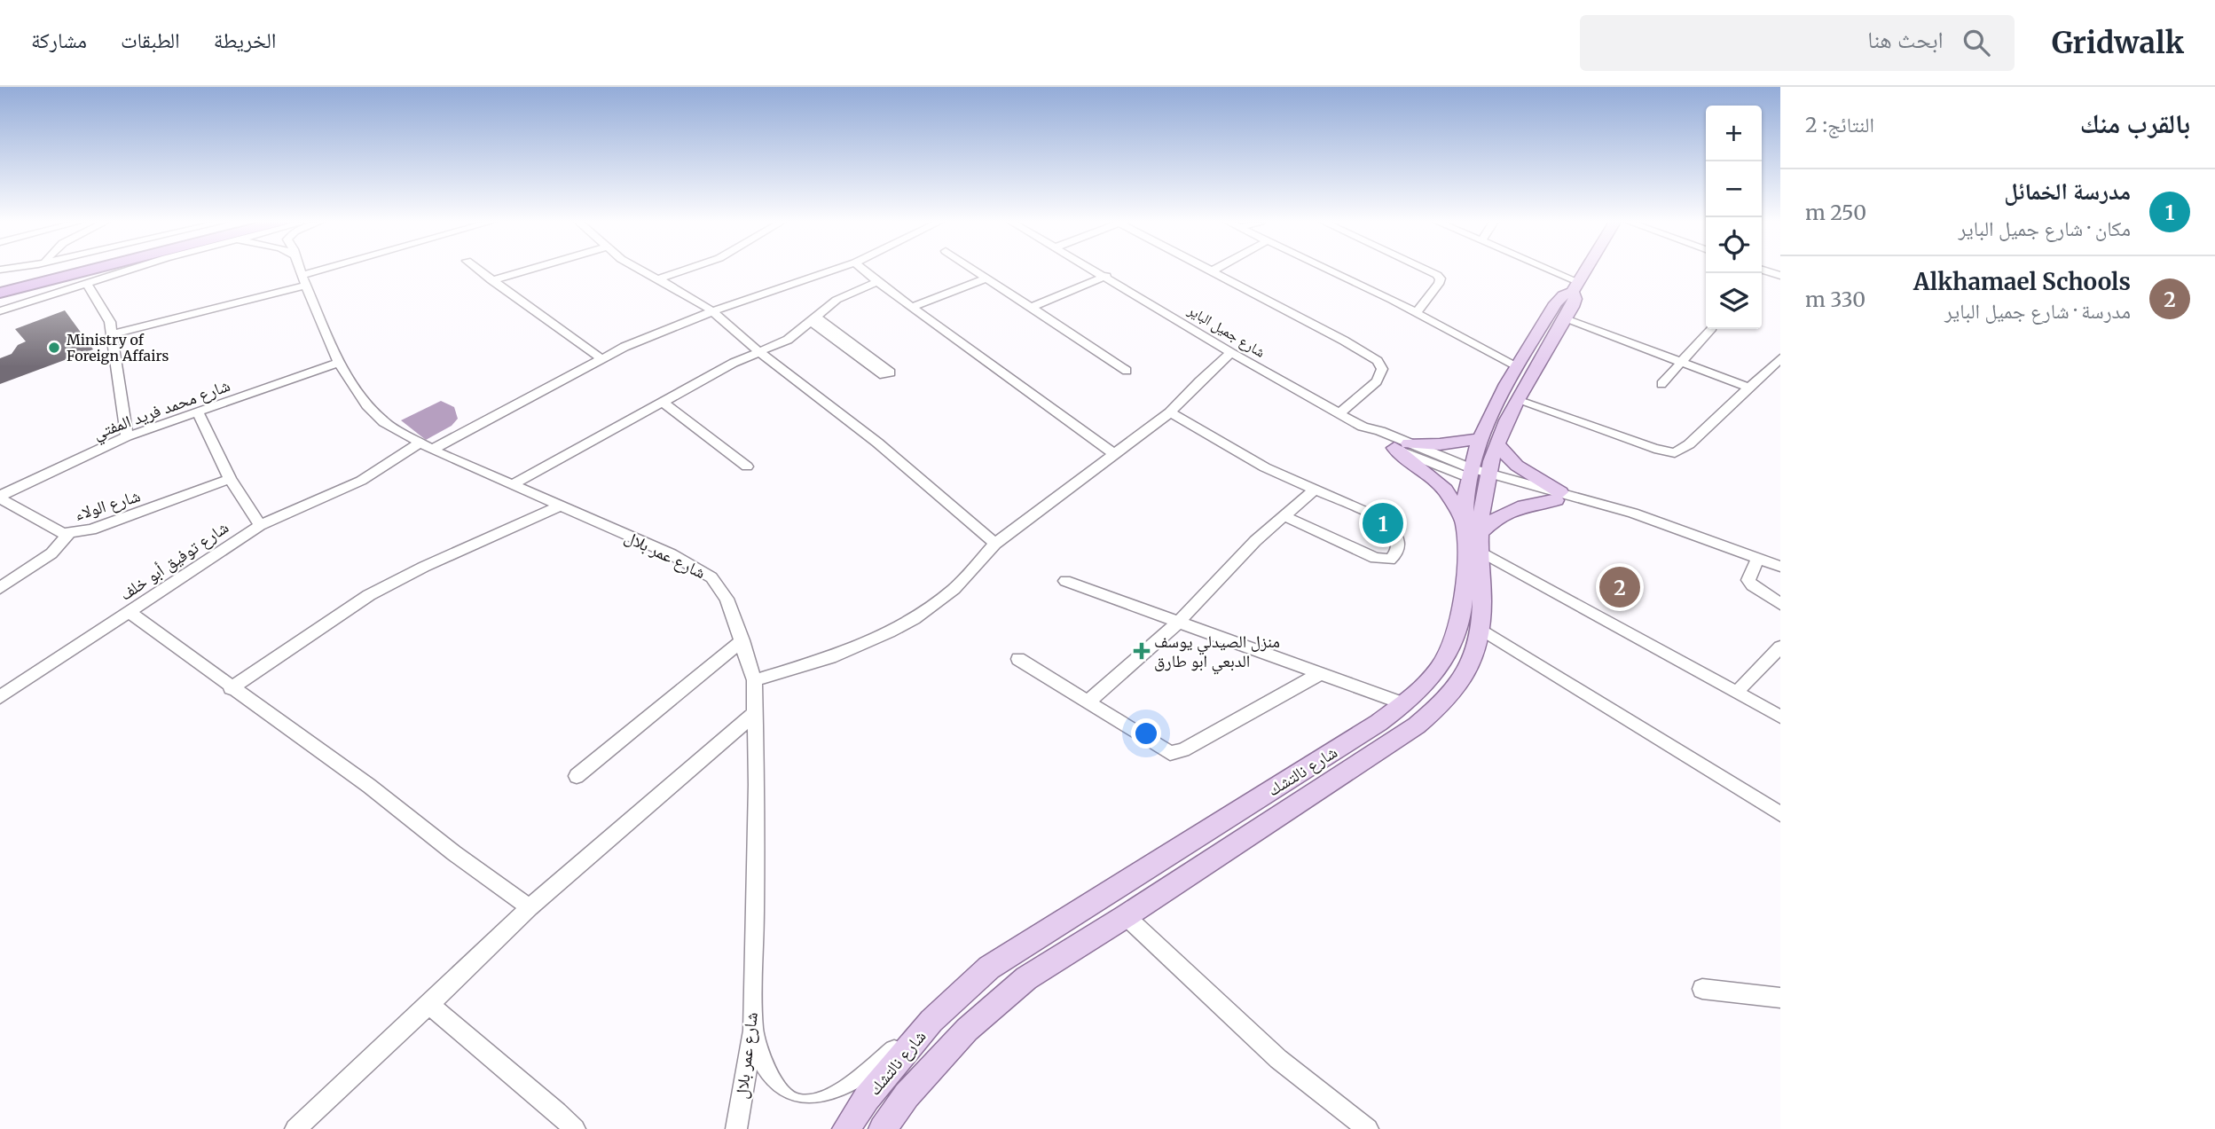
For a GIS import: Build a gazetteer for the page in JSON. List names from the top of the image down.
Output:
{
  "streets": {
    "main road": ["شارع نالتشك"],
    "street": [
      "شارع جميل الباير",
      "شارع محمد فريد المفتي",
      "شارع الولاء",
      "شارع عمر بلال",
      "شارع توفيق أبو خلف"
    ]
  },
  "crossings": [
    ["شارع جميل الباير", "شارع نالتشك"],
    ["شارع محمد فريد المفتي", "شارع الولاء"],
    ["شارع محمد فريد المفتي", "شارع عمر بلال"],
    ["شارع عمر بلال", "شارع توفيق أبو خلف"]
  ],
  "places": {
    "other": ["Ministry of Foreign Affairs"],
    "health": ["منزل الصيدلي يوسف الدبعي ابو طارق"]
  },
  "page": {
    "header": "Gridwalk",
    "search": "ابحث هنا",
    "nav": ["الخريطة", "الطبقات", "مشاركة"],
    "heading": ["بالقرب منك", "النتائج: 2"],
    "map_buttons": ["+", "−"],
    "list": [
      {
        "mark": "1",
        "name": "مدرسة الخمائل",
        "note": "مكان · شارع جميل الباير",
        "value": "250 m"
      },
      {
        "mark": "2",
        "name": "Alkhamael Schools",
        "note": "مدرسة · شارع جميل الباير",
        "value": "330 m"
      }
    ],
    "pins": ["1", "2"]
  }
}
